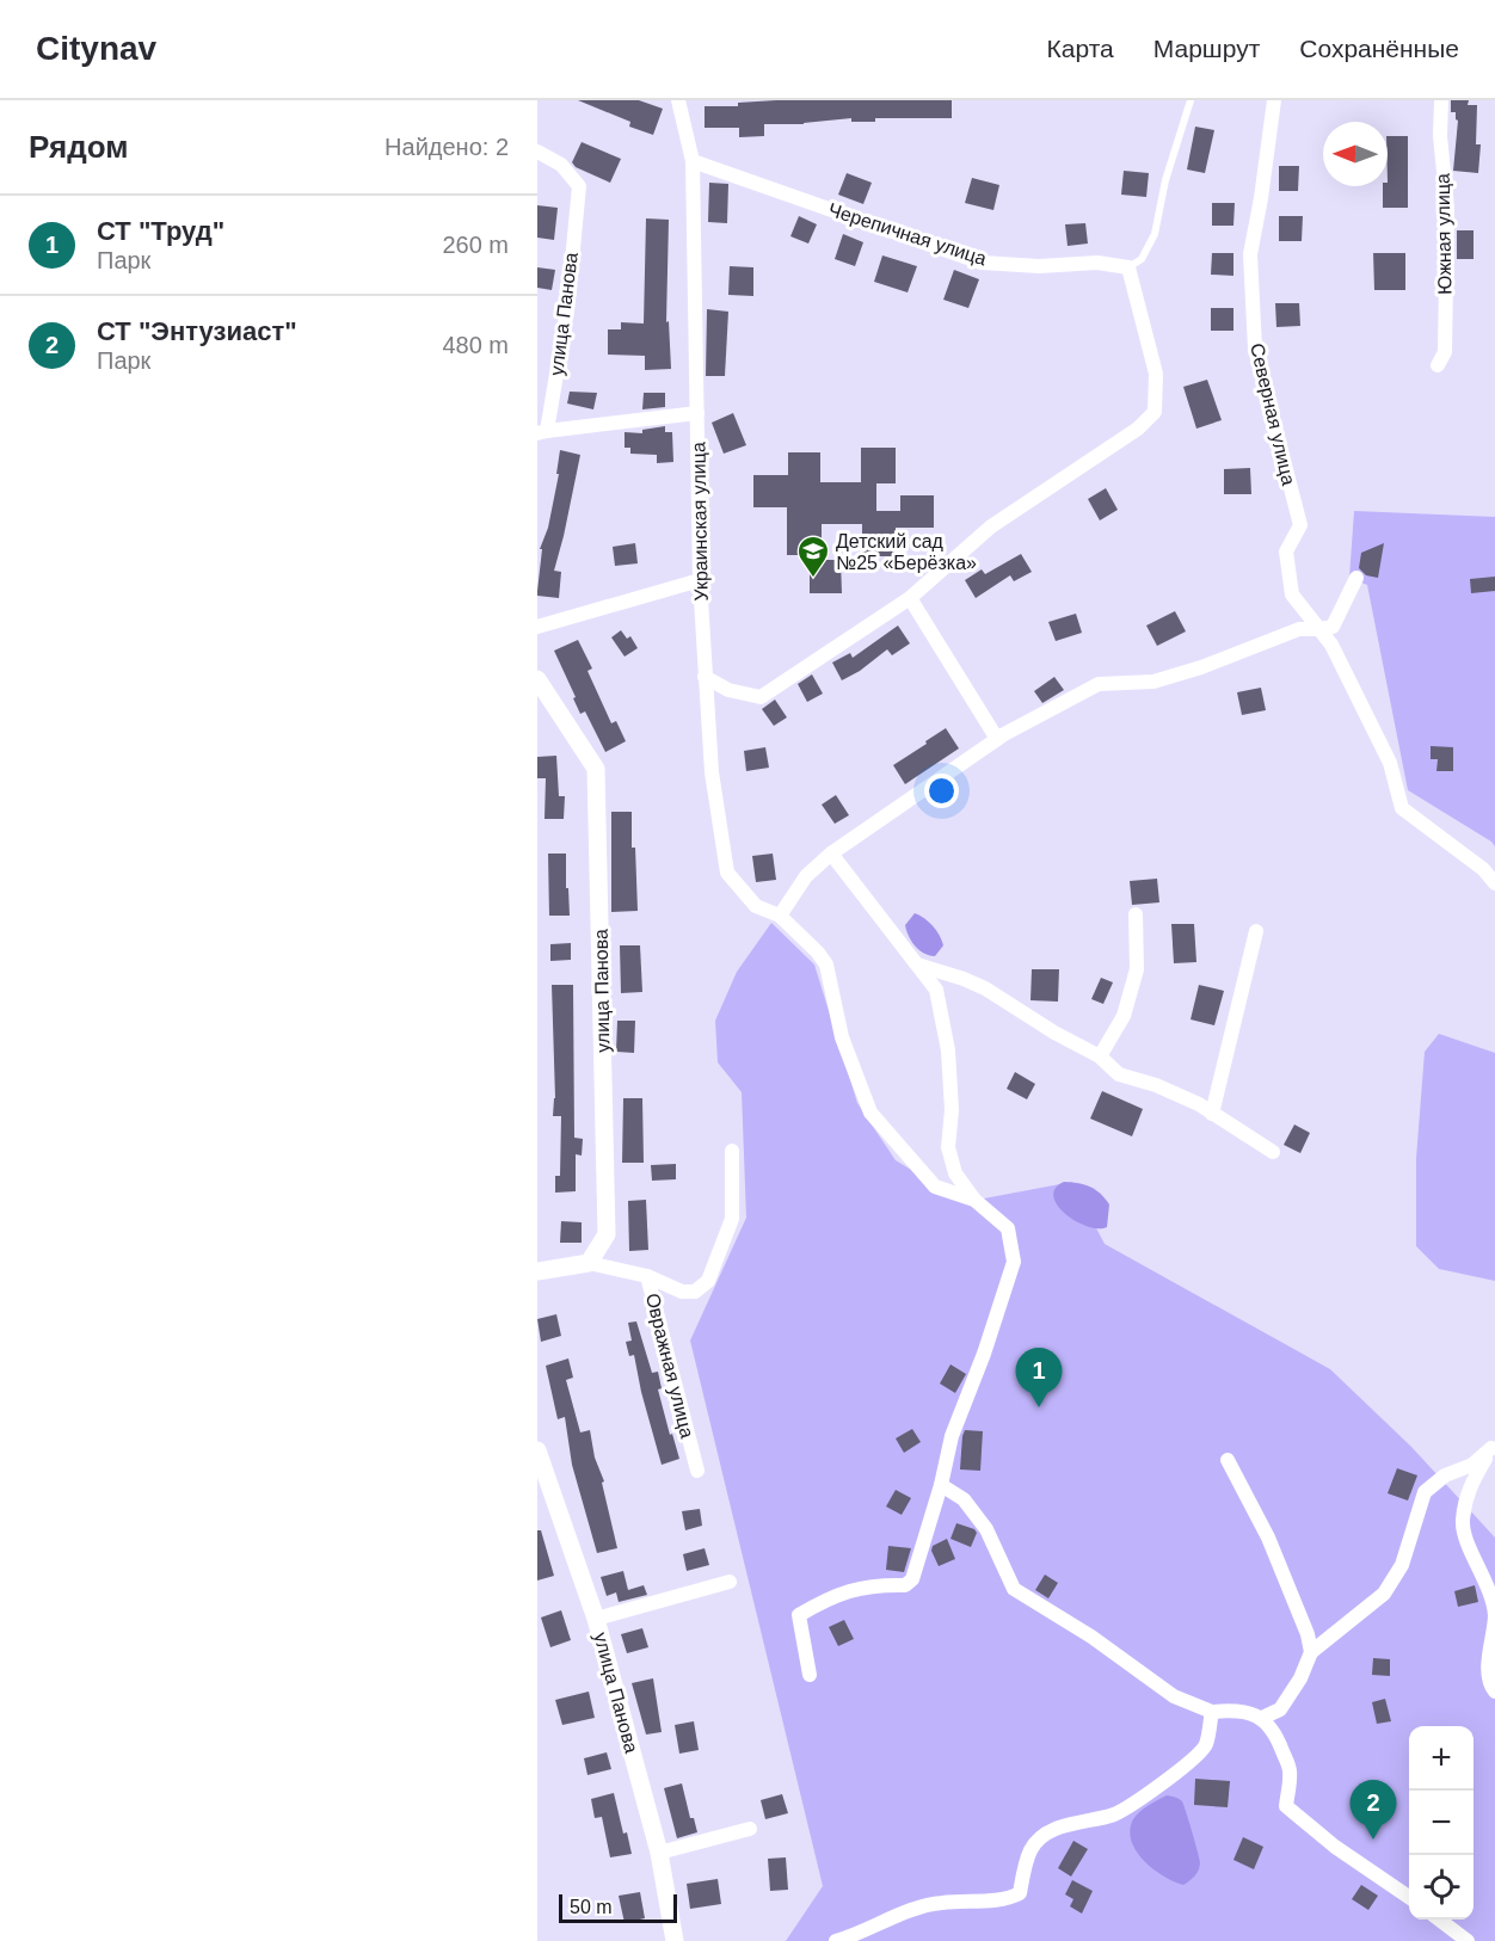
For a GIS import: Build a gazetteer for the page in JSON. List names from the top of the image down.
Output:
{
  "streets": {
    "street": [
      "Черепичная улица",
      "Южная улица",
      "улица Панова",
      "Северная улица",
      "Украинская улица",
      "Овражная улица"
    ]
  },
  "crossings": [
    ["Черепичная улица", "Украинская улица"],
    ["улица Панова", "Овражная улица"]
  ],
  "places": {
    "school or university": ["Детский сад №25 «Берёзка»"]
  },
  "scale_bar": "50 m",
  "north": "left",
  "page": {
    "header": "Citynav",
    "nav": ["Карта", "Маршрут", "Сохранённые"],
    "heading": ["Рядом", "Найдено: 2"],
    "list": [
      {
        "mark": "1",
        "name": "СТ \"Труд\"",
        "note": "Парк",
        "value": "260 m"
      },
      {
        "mark": "2",
        "name": "СТ \"Энтузиаст\"",
        "note": "Парк",
        "value": "480 m"
      }
    ],
    "pins": ["1", "2"],
    "map_buttons": ["+", "−"],
    "scale": "50 m"
  }
}
